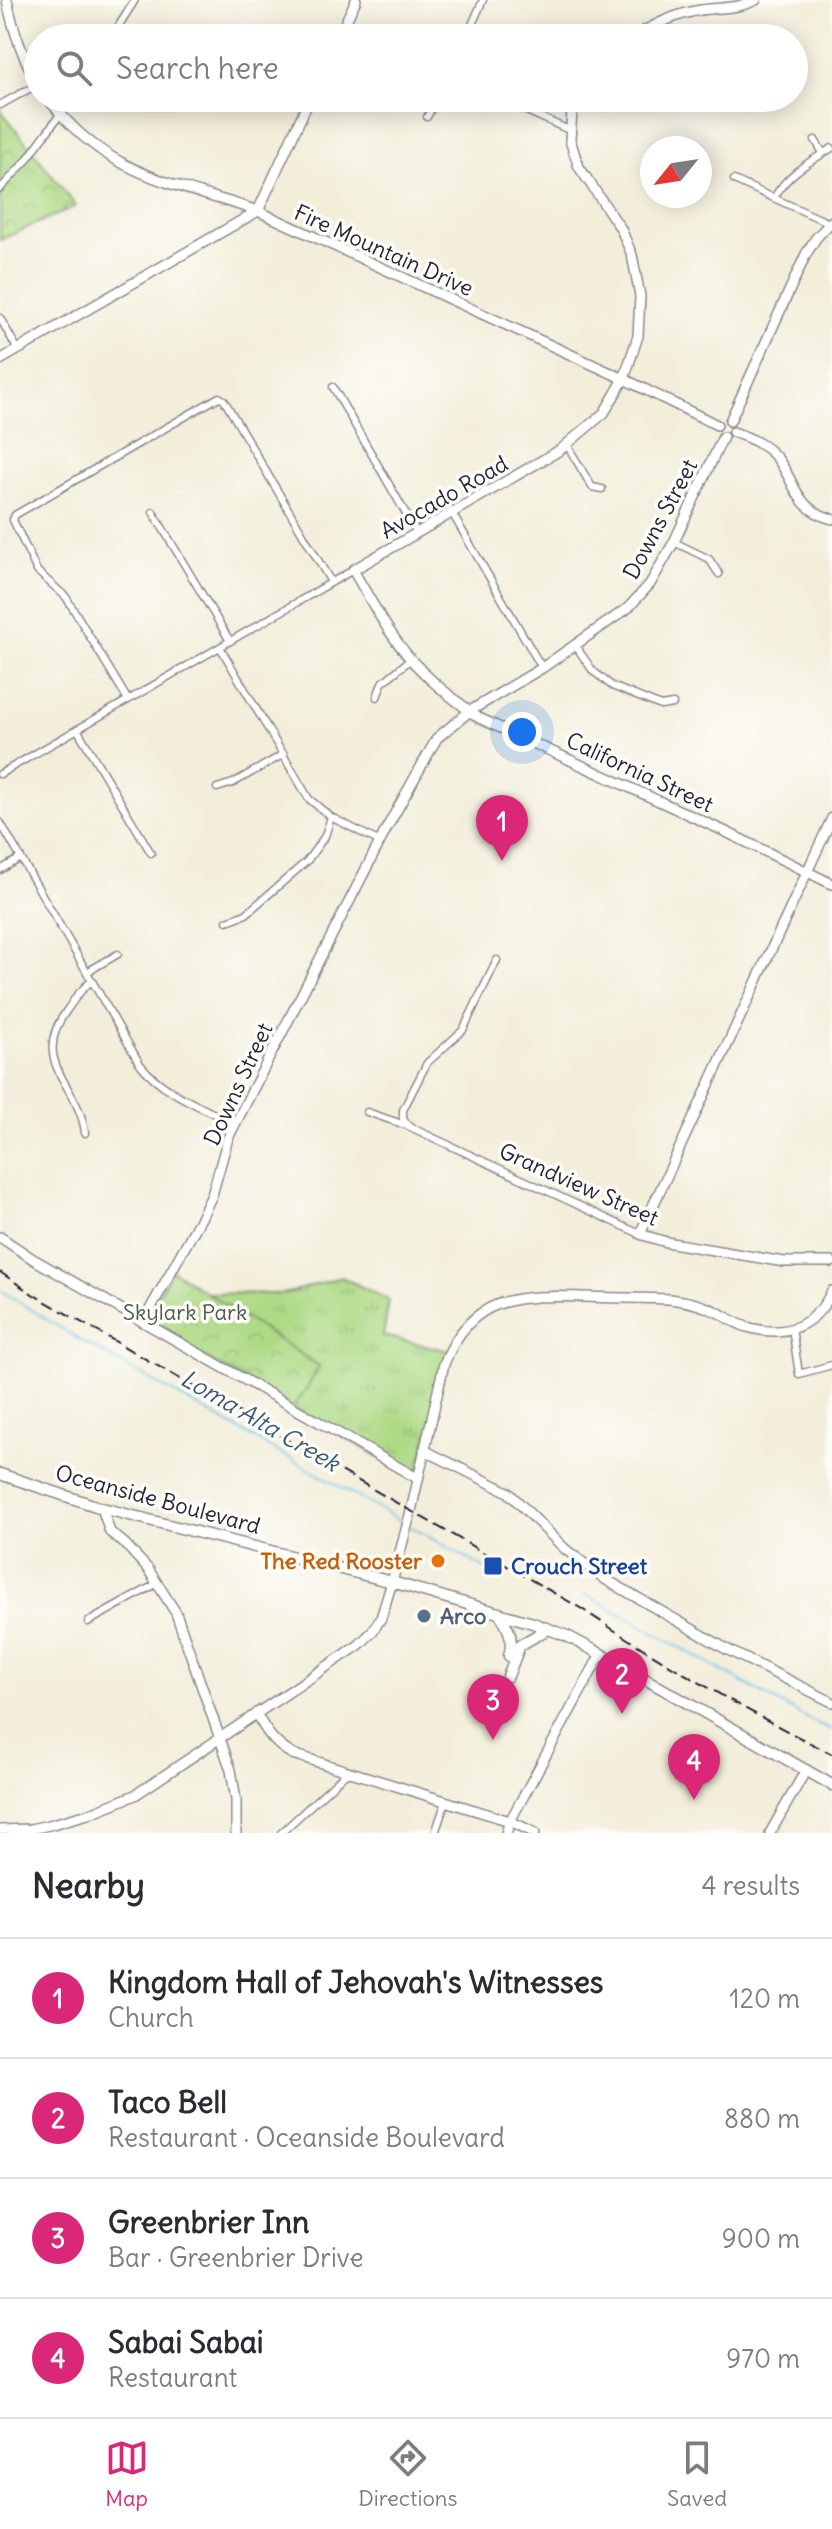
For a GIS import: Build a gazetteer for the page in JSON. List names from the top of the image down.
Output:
{
  "streets": {
    "main road": ["Oceanside Boulevard"],
    "street": [
      "Fire Mountain Drive",
      "Avocado Road",
      "Downs Street",
      "California Street",
      "Grandview Street"
    ]
  },
  "crossings": [
    ["Fire Mountain Drive", "Avocado Road"],
    ["Fire Mountain Drive", "Downs Street"],
    ["Avocado Road", "California Street"],
    ["Downs Street", "California Street"]
  ],
  "water": ["Loma Alta Creek"],
  "parks": ["Skylark Park"],
  "places": {
    "other": ["The Red Rooster", "Arco"],
    "transit": ["Crouch Street"]
  },
  "north": "bottom left",
  "page": {
    "search": "Search here",
    "pins": [
      "1",
      "2",
      "3",
      "4"
    ],
    "heading": ["Nearby", "4 results"],
    "list": [
      {
        "mark": "1",
        "name": "Kingdom Hall of Jehovah's Witnesses",
        "note": "Church",
        "value": "120 m"
      },
      {
        "mark": "2",
        "name": "Taco Bell",
        "note": "Restaurant · Oceanside Boulevard",
        "value": "880 m"
      },
      {
        "mark": "3",
        "name": "Greenbrier Inn",
        "note": "Bar · Greenbrier Drive",
        "value": "900 m"
      },
      {
        "mark": "4",
        "name": "Sabai Sabai",
        "note": "Restaurant",
        "value": "970 m"
      }
    ],
    "nav": ["Map", "Directions", "Saved"]
  }
}
